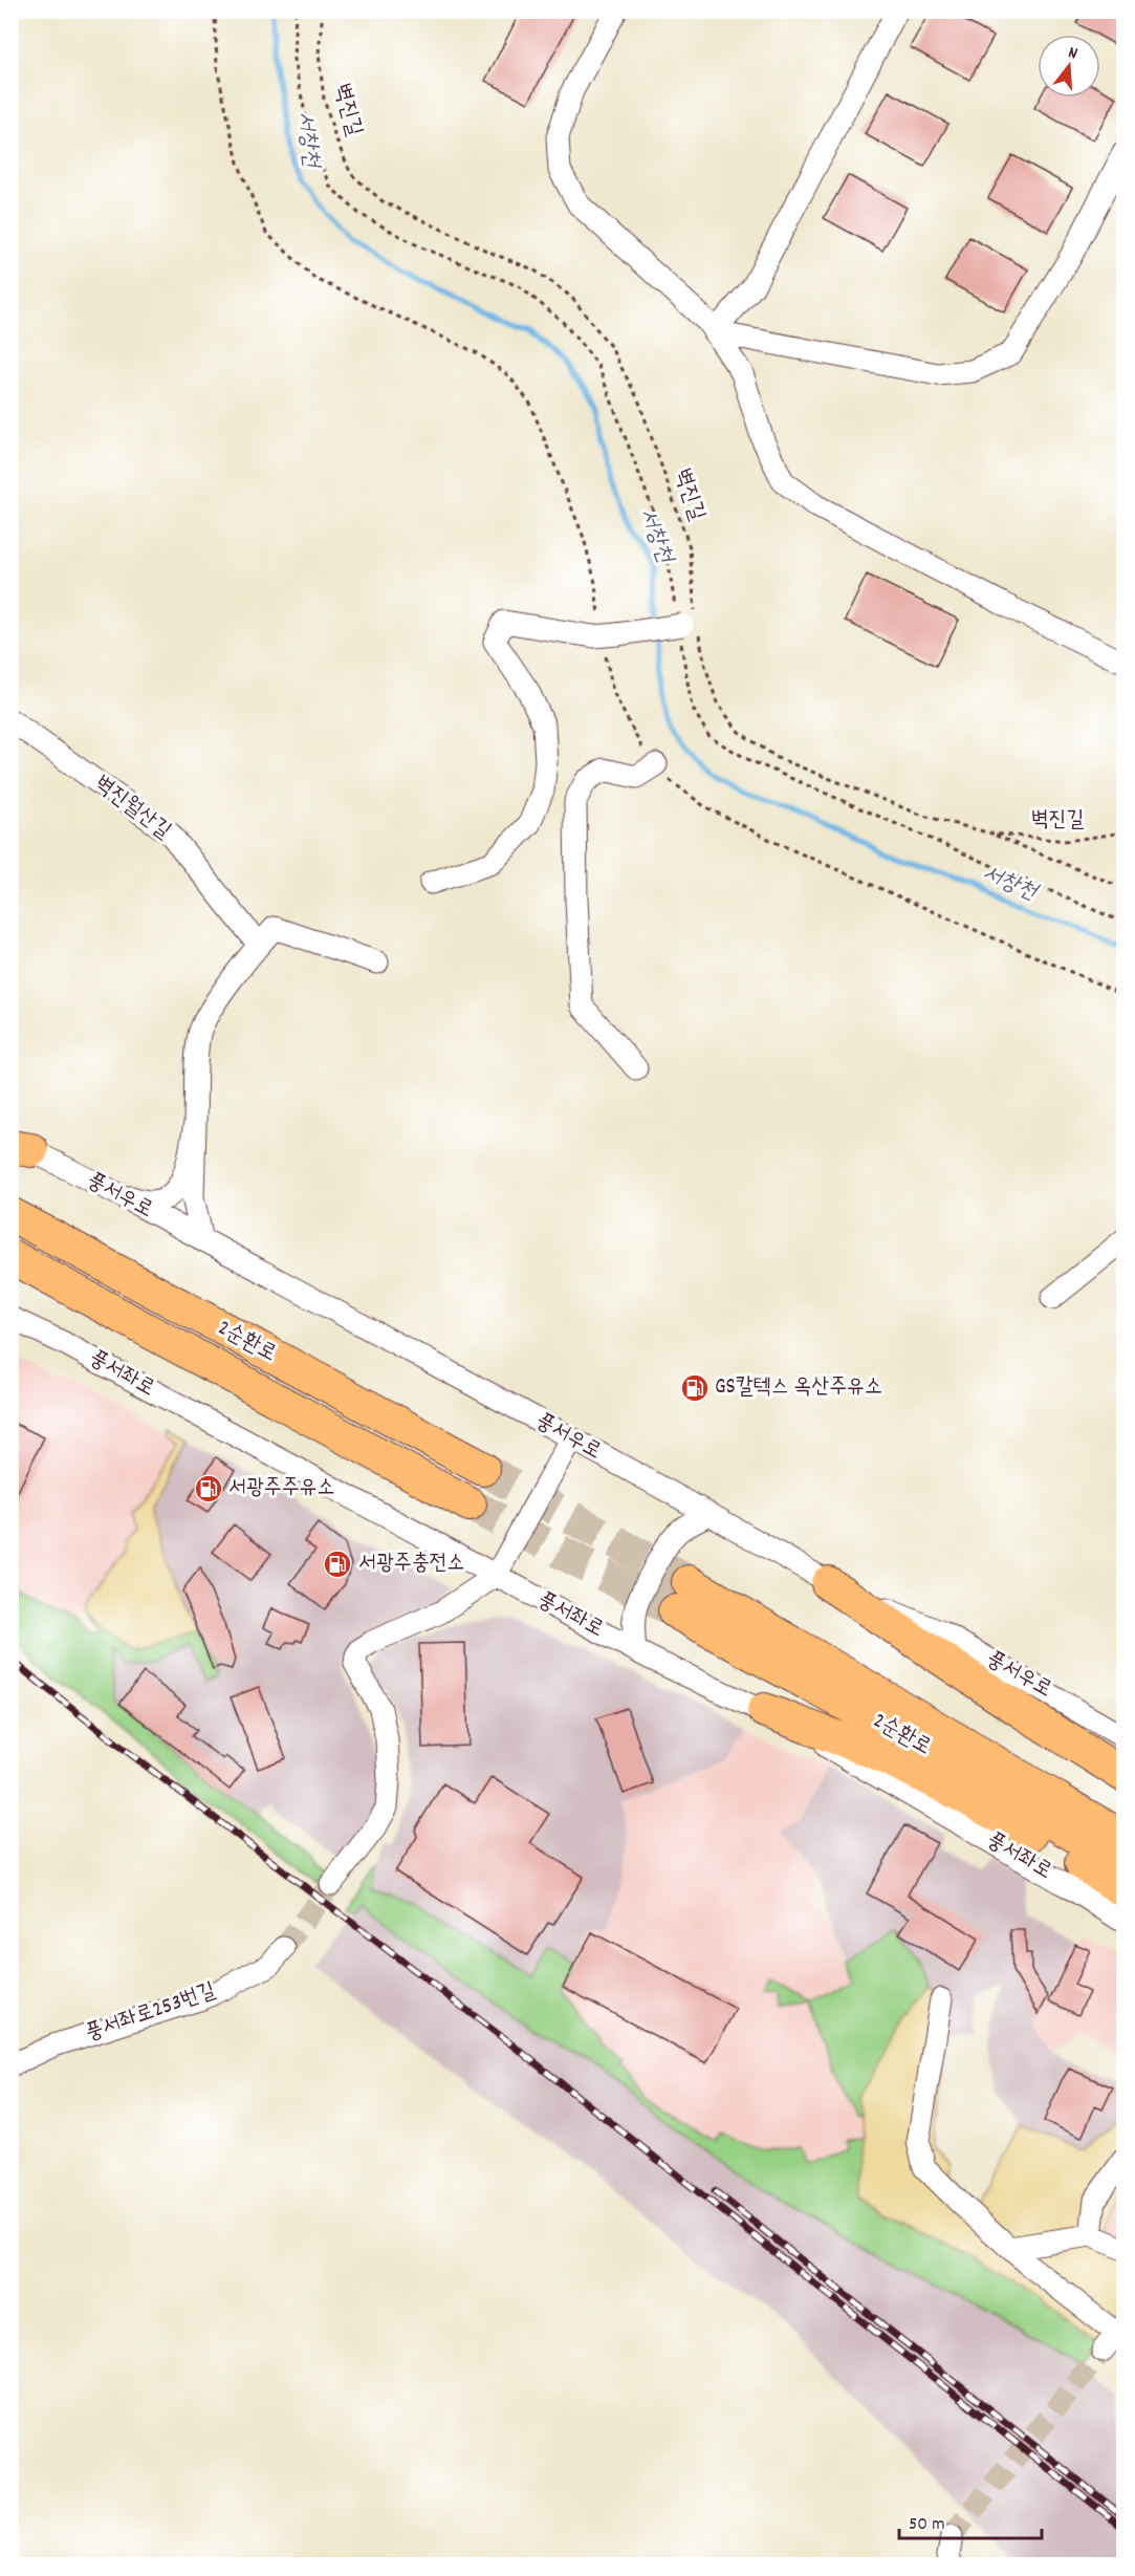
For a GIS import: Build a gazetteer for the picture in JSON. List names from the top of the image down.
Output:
{
  "streets": {
    "highway": ["2순환로"],
    "street": [
      "벽진월산길",
      "풍서우로",
      "풍서좌로",
      "풍서좌로253번길"
    ],
    "path": ["벽진길"]
  },
  "water": ["서창천"],
  "places": {
    "fuel station": ["GS칼텍스 옥산주유소", "서광주주유소", "서광주충전소"]
  },
  "scale_bar": "50 m",
  "north": "top"
}
